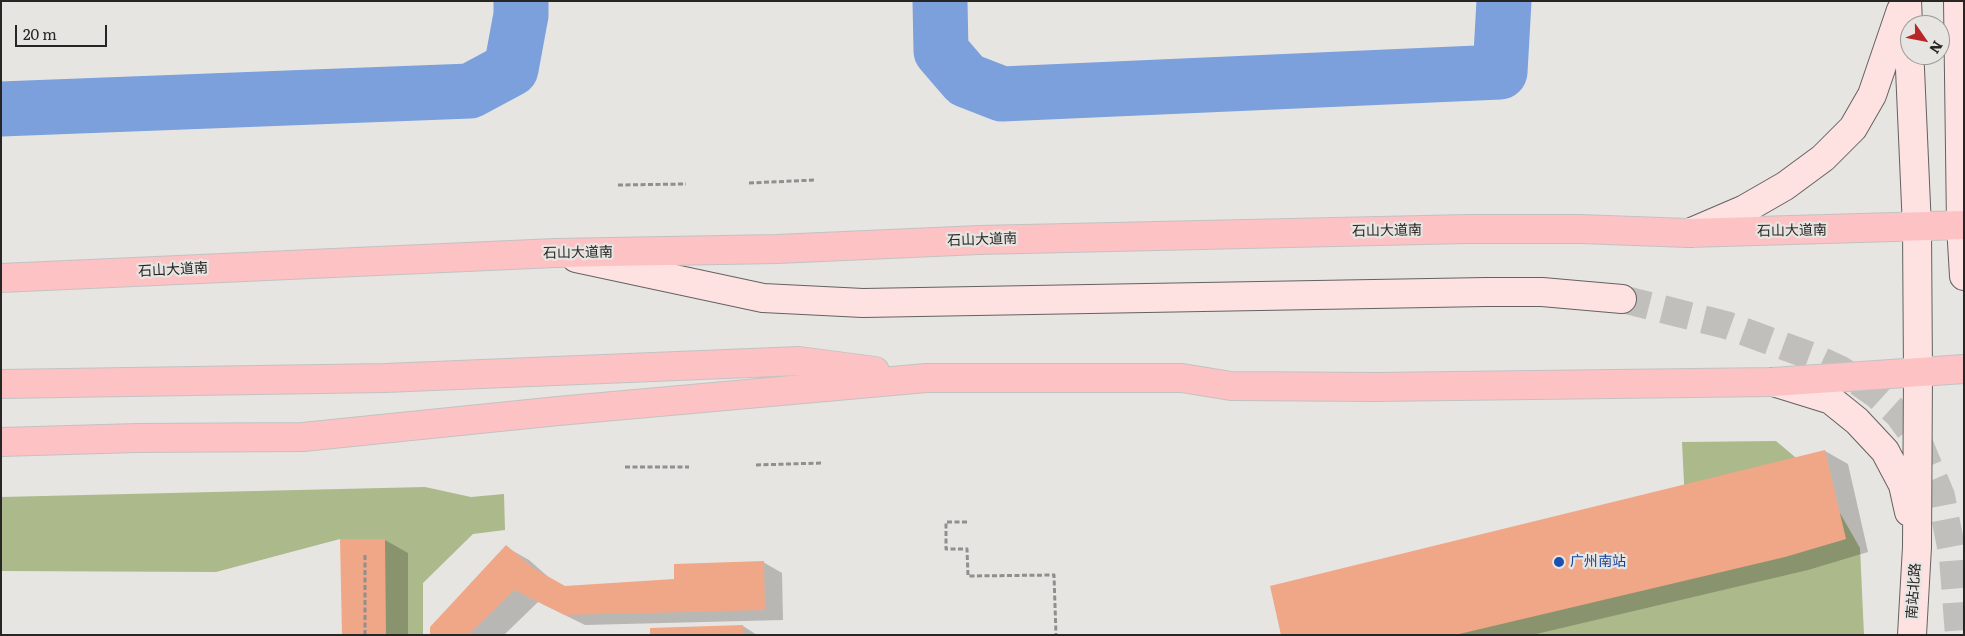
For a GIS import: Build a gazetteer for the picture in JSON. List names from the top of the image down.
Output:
{
  "streets": {
    "main road": ["石山大道南", "南站北路"]
  },
  "places": ["广州南站"],
  "scale_bar": "20 m",
  "north": "bottom right"
}
